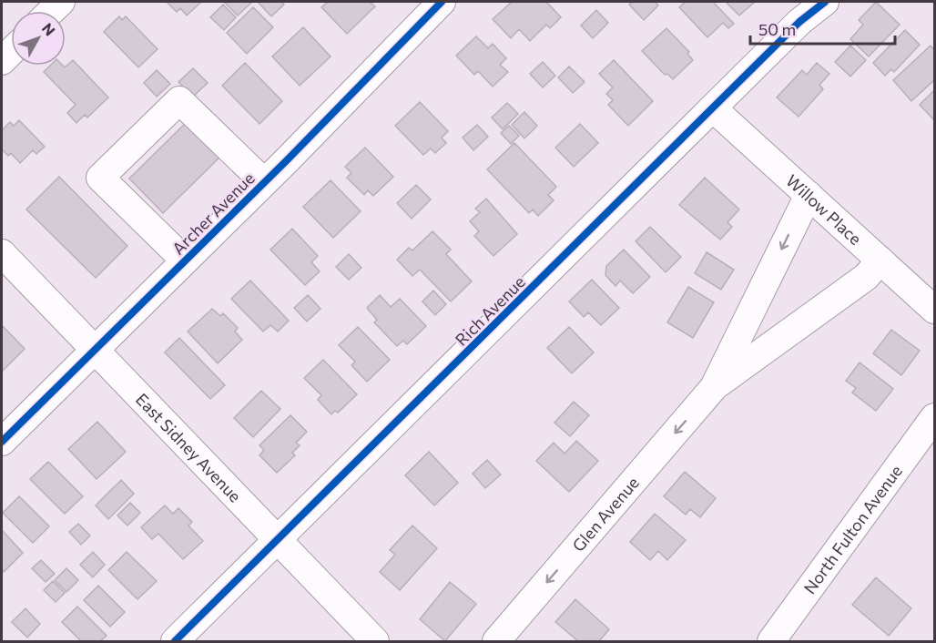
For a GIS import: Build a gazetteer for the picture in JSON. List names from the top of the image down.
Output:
{
  "streets": {
    "street": [
      "Willow Place",
      "Archer Avenue",
      "Rich Avenue",
      "East Sidney Avenue",
      "Glen Avenue",
      "North Fulton Avenue"
    ]
  },
  "crossings": [
    ["Willow Place", "Rich Avenue"],
    ["Willow Place", "Glen Avenue"],
    ["Archer Avenue", "East Sidney Avenue"],
    ["Rich Avenue", "East Sidney Avenue"]
  ],
  "scale_bar": "50 m",
  "north": "top right"
}
